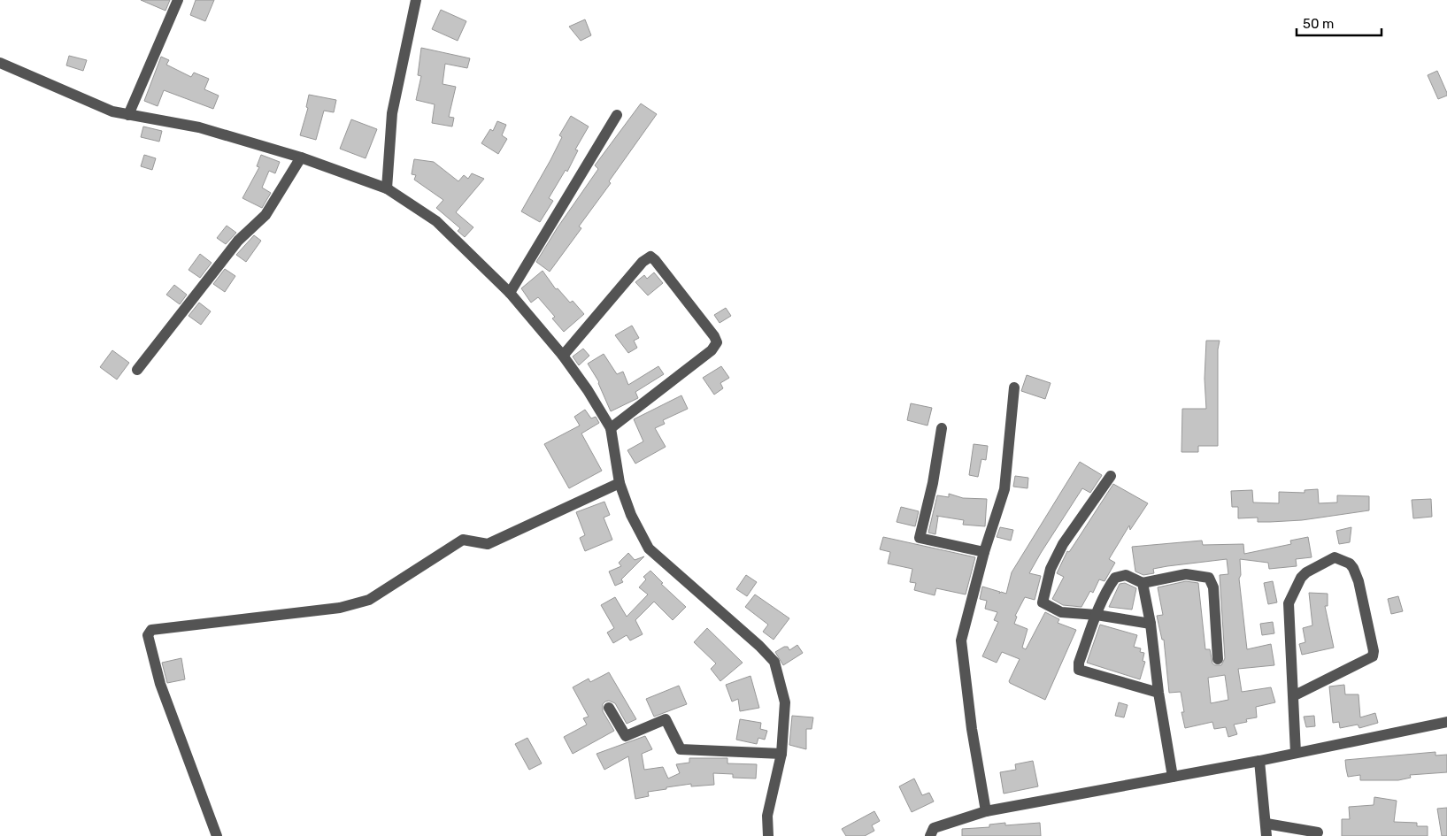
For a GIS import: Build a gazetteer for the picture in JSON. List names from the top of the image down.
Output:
{
  "scale_bar": "50 m"
}
